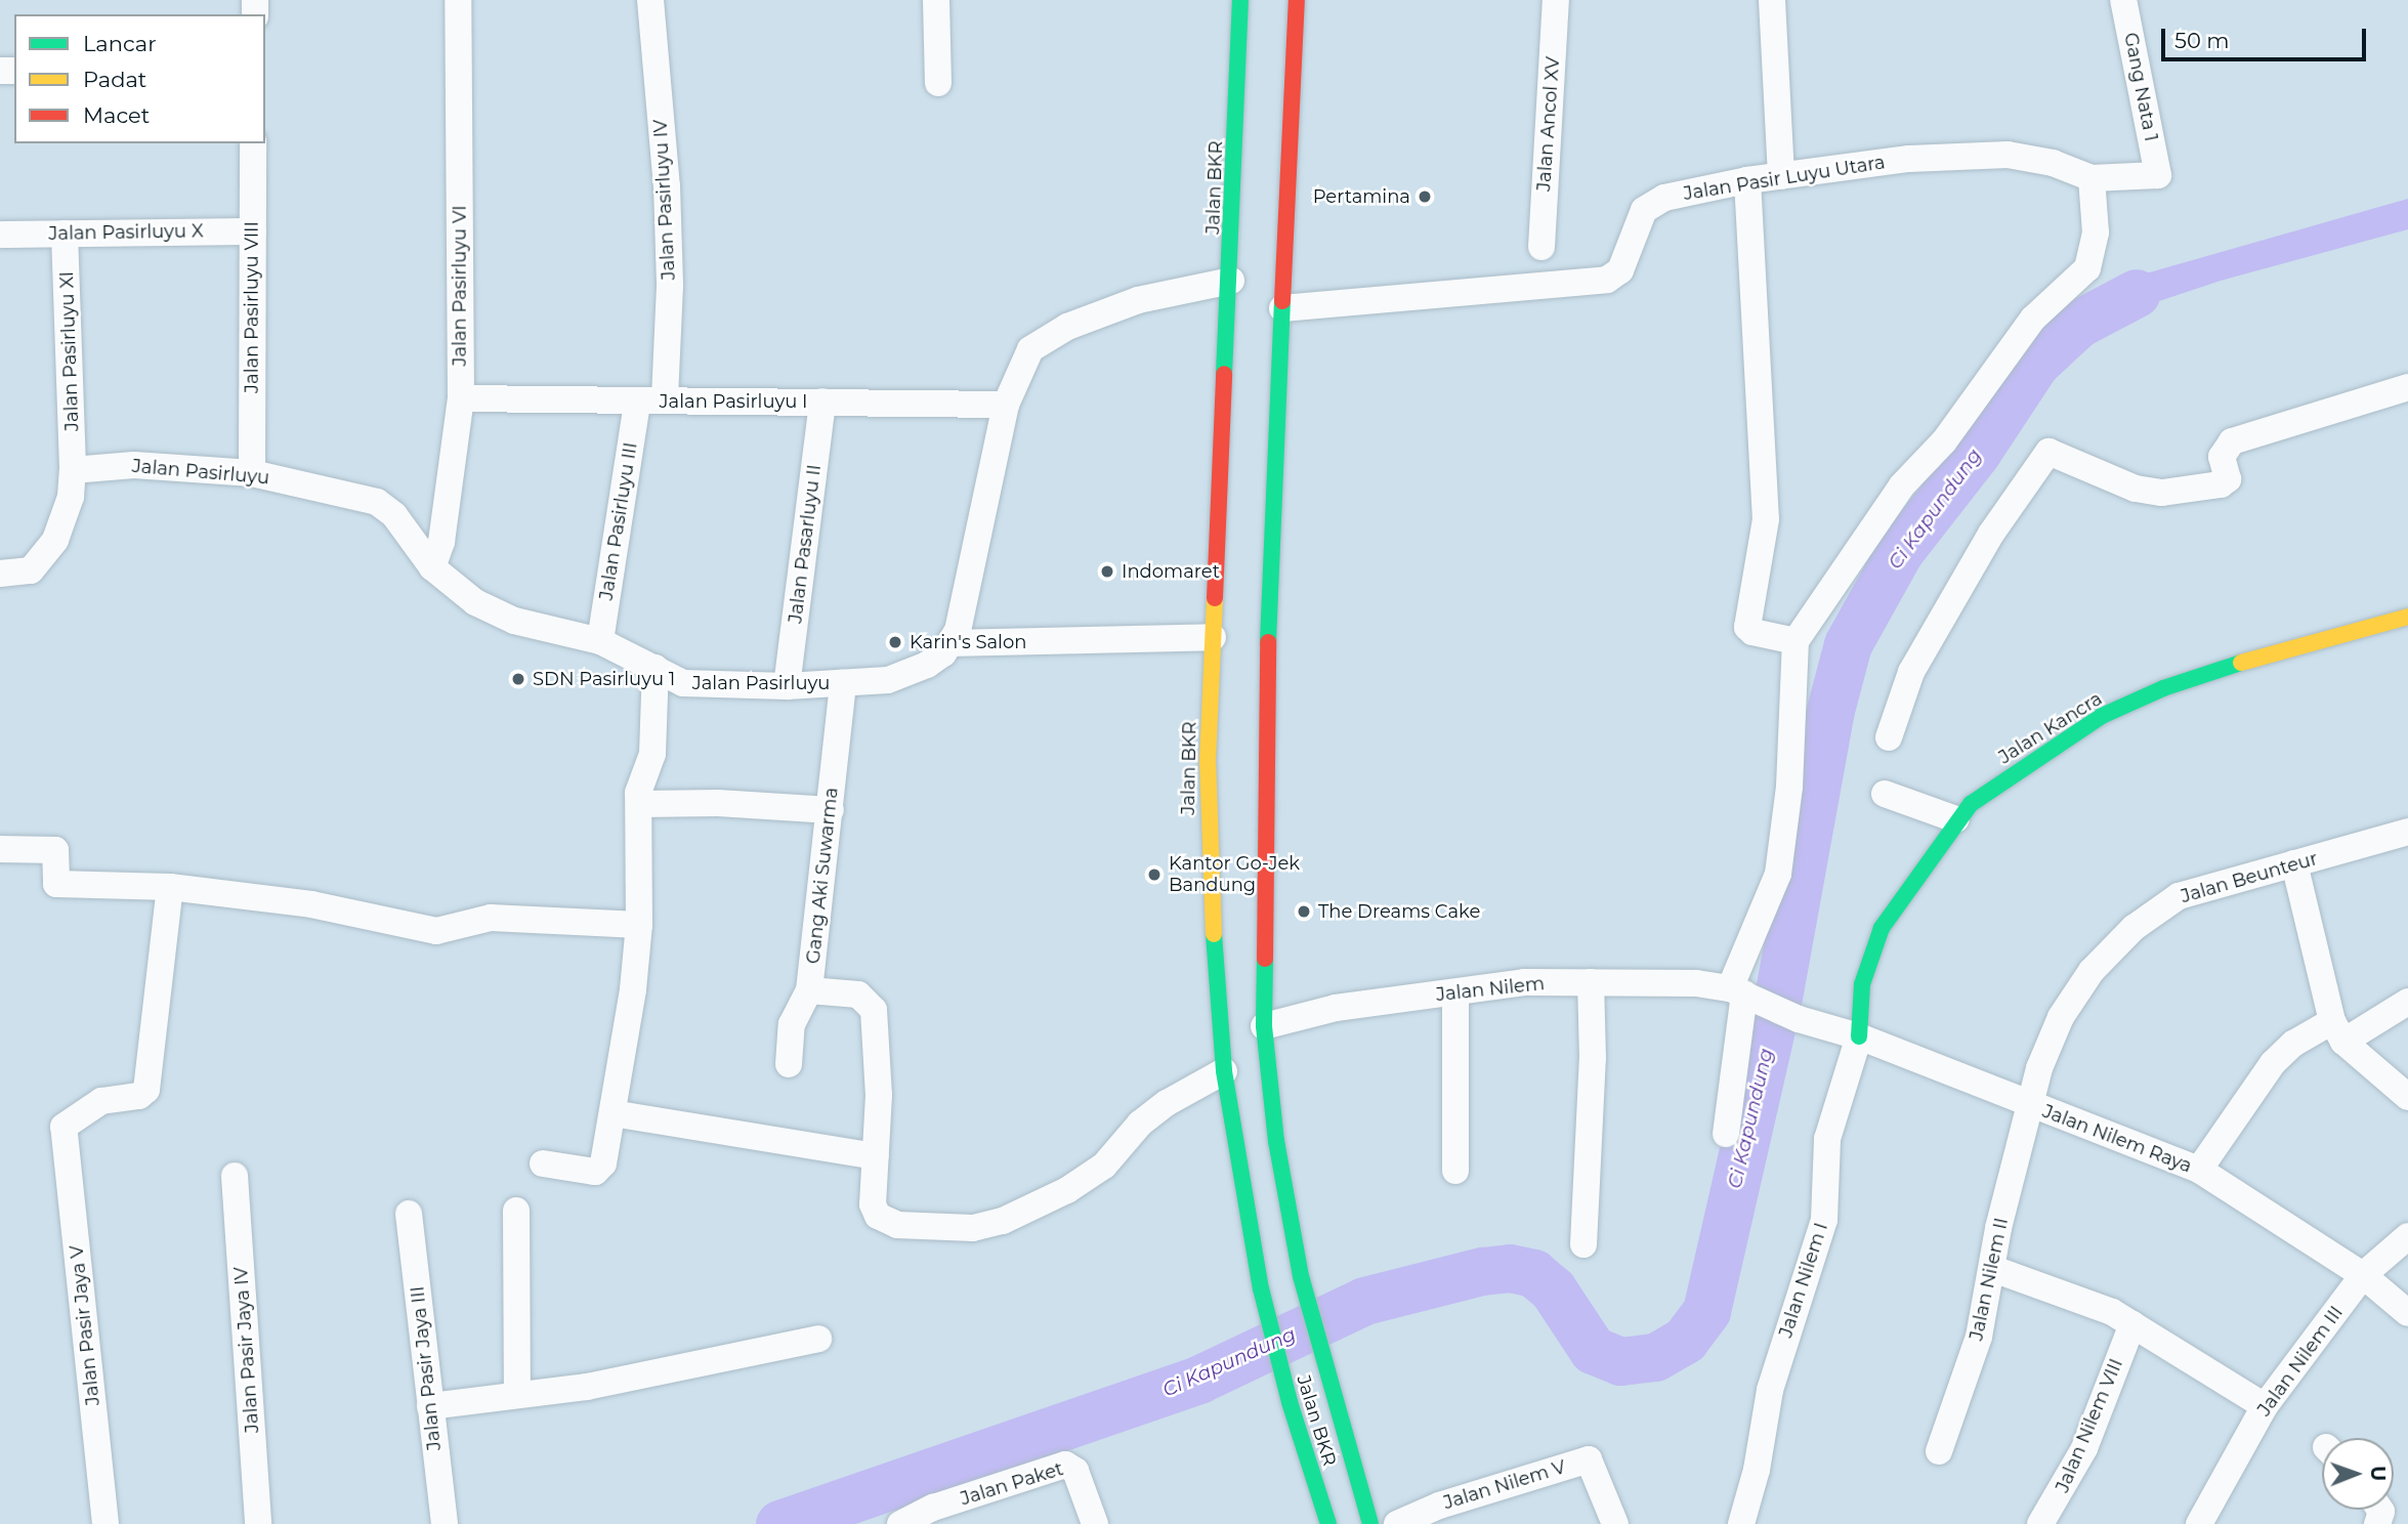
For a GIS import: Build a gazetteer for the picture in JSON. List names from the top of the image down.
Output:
{
  "streets": {
    "main road": ["Jalan BKR", "Jalan Kancra"],
    "street": [
      "Gang Nata 1",
      "Jalan Ancol XV",
      "Jalan Pasir Luyu Utara",
      "Jalan Pasirluyu IV",
      "Jalan Pasirluyu X",
      "Jalan Pasirluyu VI",
      "Jalan Pasirluyu VIII",
      "Jalan Pasirluyu XI",
      "Jalan Pasirluyu I",
      "Jalan Pasirluyu",
      "Jalan Pasirluyu III",
      "Jalan Pasarluyu II",
      "Gang Aki Suwarma",
      "Jalan Beunteur",
      "Jalan Nilem",
      "Jalan Nilem Raya",
      "Jalan Nilem II",
      "Jalan Nilem I",
      "Jalan Pasir Jaya V",
      "Jalan Pasir Jaya IV",
      "Jalan Nilem III",
      "Jalan Pasir Jaya III",
      "Jalan Nilem VIII",
      "Jalan Paket",
      "Jalan Nilem V"
    ]
  },
  "crossings": [
    ["Gang Nata 1", "Jalan Pasir Luyu Utara"],
    ["Jalan Pasir Luyu Utara", "Jalan BKR"],
    ["Jalan BKR", "Jalan Nilem"],
    ["Jalan Pasirluyu IV", "Jalan Pasirluyu I"],
    ["Jalan Pasirluyu X", "Jalan Pasirluyu VIII"],
    ["Jalan Pasirluyu X", "Jalan Pasirluyu XI"],
    ["Jalan Pasirluyu VI", "Jalan Pasirluyu I"],
    ["Jalan Pasirluyu VI", "Jalan Pasirluyu"],
    ["Jalan Pasirluyu VIII", "Jalan Pasirluyu"],
    ["Jalan Pasirluyu XI", "Jalan Pasirluyu"],
    ["Jalan Pasirluyu I", "Jalan Pasirluyu III"],
    ["Jalan Pasirluyu I", "Jalan Pasarluyu II"],
    ["Jalan Pasirluyu", "Jalan Pasirluyu III"],
    ["Jalan Pasirluyu", "Jalan Pasarluyu II"],
    ["Jalan Pasirluyu", "Gang Aki Suwarma"],
    ["Jalan Kancra", "Jalan Nilem Raya"],
    ["Jalan Kancra", "Jalan Nilem I"],
    ["Jalan Beunteur", "Jalan Nilem Raya"],
    ["Jalan Beunteur", "Jalan Nilem II"],
    ["Jalan Nilem", "Jalan Nilem Raya"],
    ["Jalan Nilem Raya", "Jalan Nilem II"],
    ["Jalan Nilem Raya", "Jalan Nilem I"],
    ["Jalan Nilem Raya", "Jalan Nilem III"]
  ],
  "water": ["Ci Kapundung"],
  "places": [
    "Pertamina",
    "Indomaret",
    "Karin's Salon",
    "SDN Pasirluyu 1",
    "Kantor Go-Jek Bandung",
    "The Dreams Cake"
  ],
  "legend": ["Lancar", "Padat", "Macet"],
  "scale_bar": "50 m",
  "north": "right"
}
